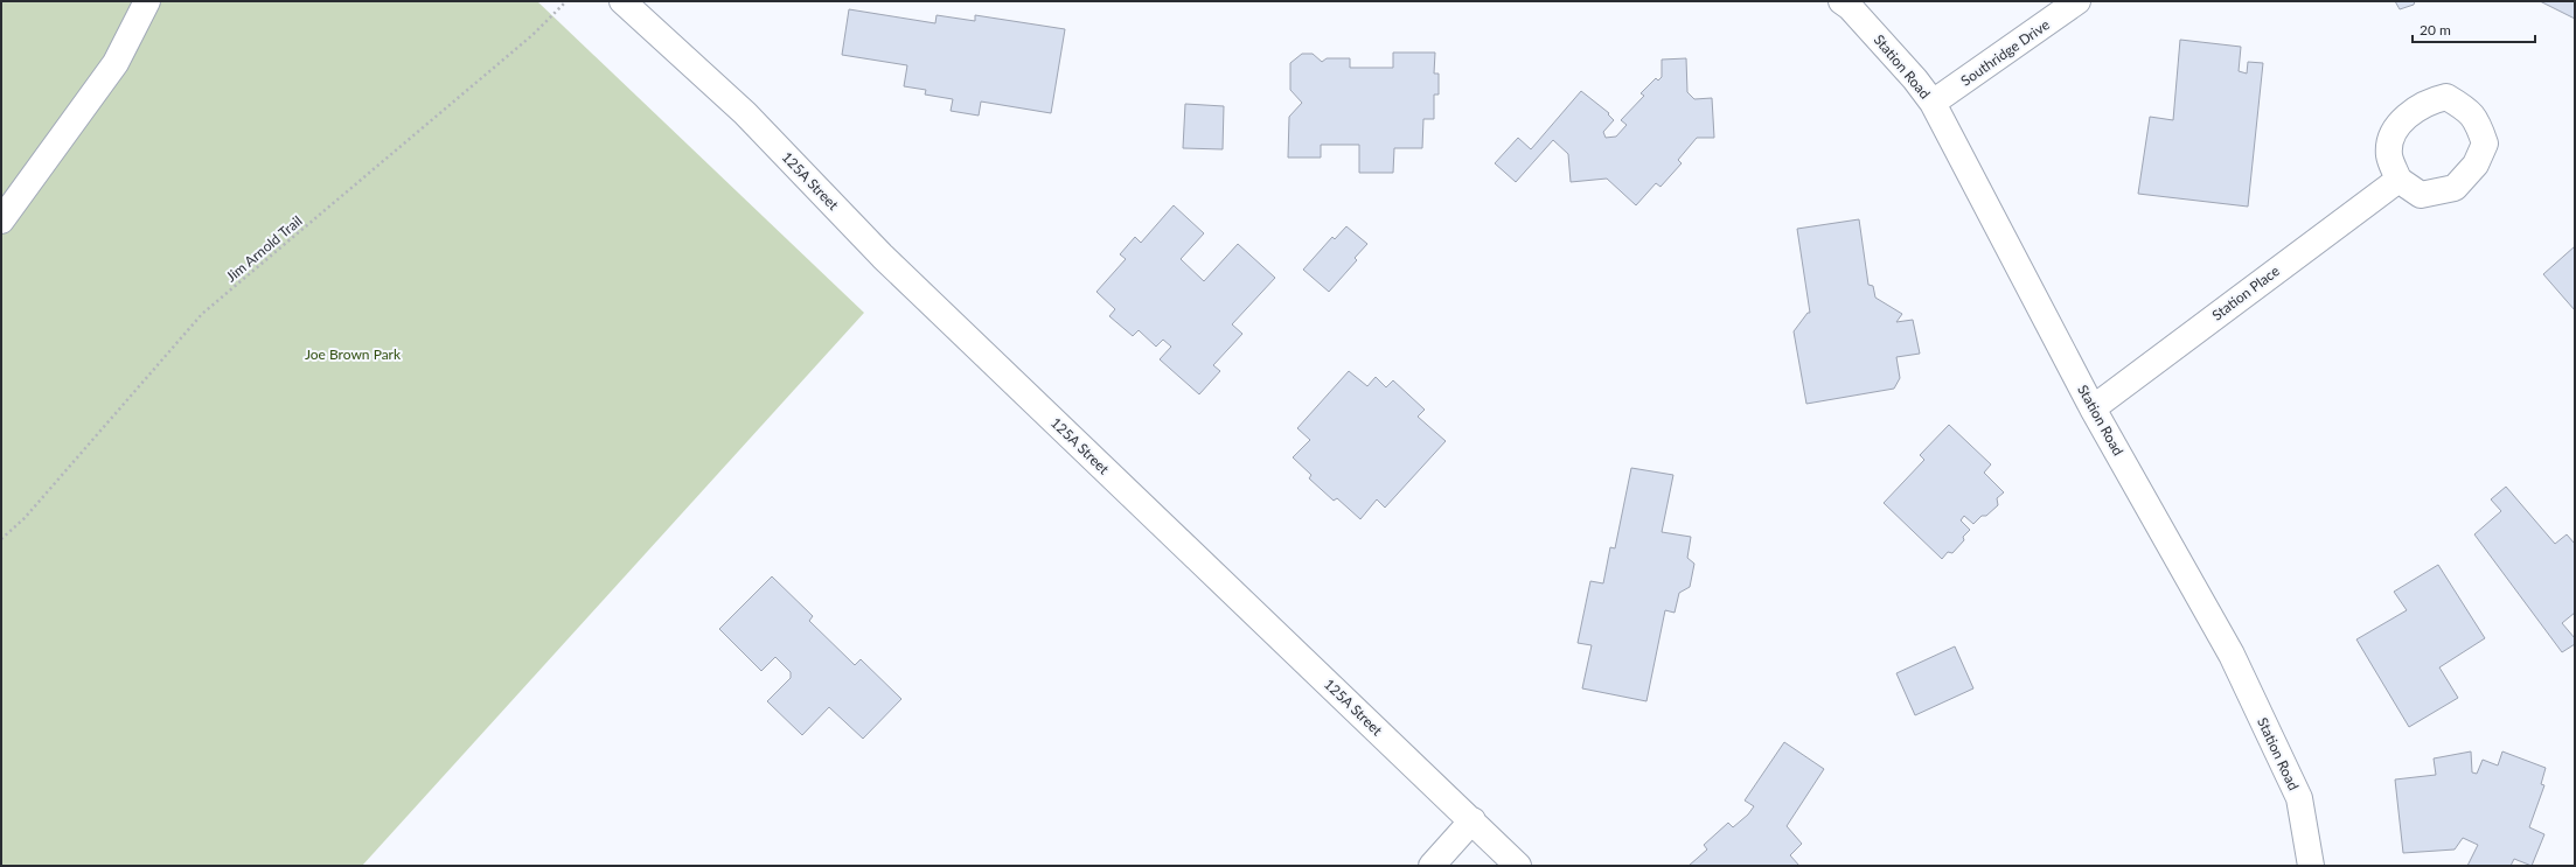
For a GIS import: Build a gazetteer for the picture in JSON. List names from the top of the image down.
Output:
{
  "streets": {
    "street": [
      "Southridge Drive",
      "Station Road",
      "125A Street",
      "Station Place"
    ],
    "path": ["Jim Arnold Trail"]
  },
  "crossings": [
    ["Southridge Drive", "Station Road"],
    ["Station Road", "Station Place"]
  ],
  "parks": ["Joe Brown Park"],
  "scale_bar": "20 m"
}
